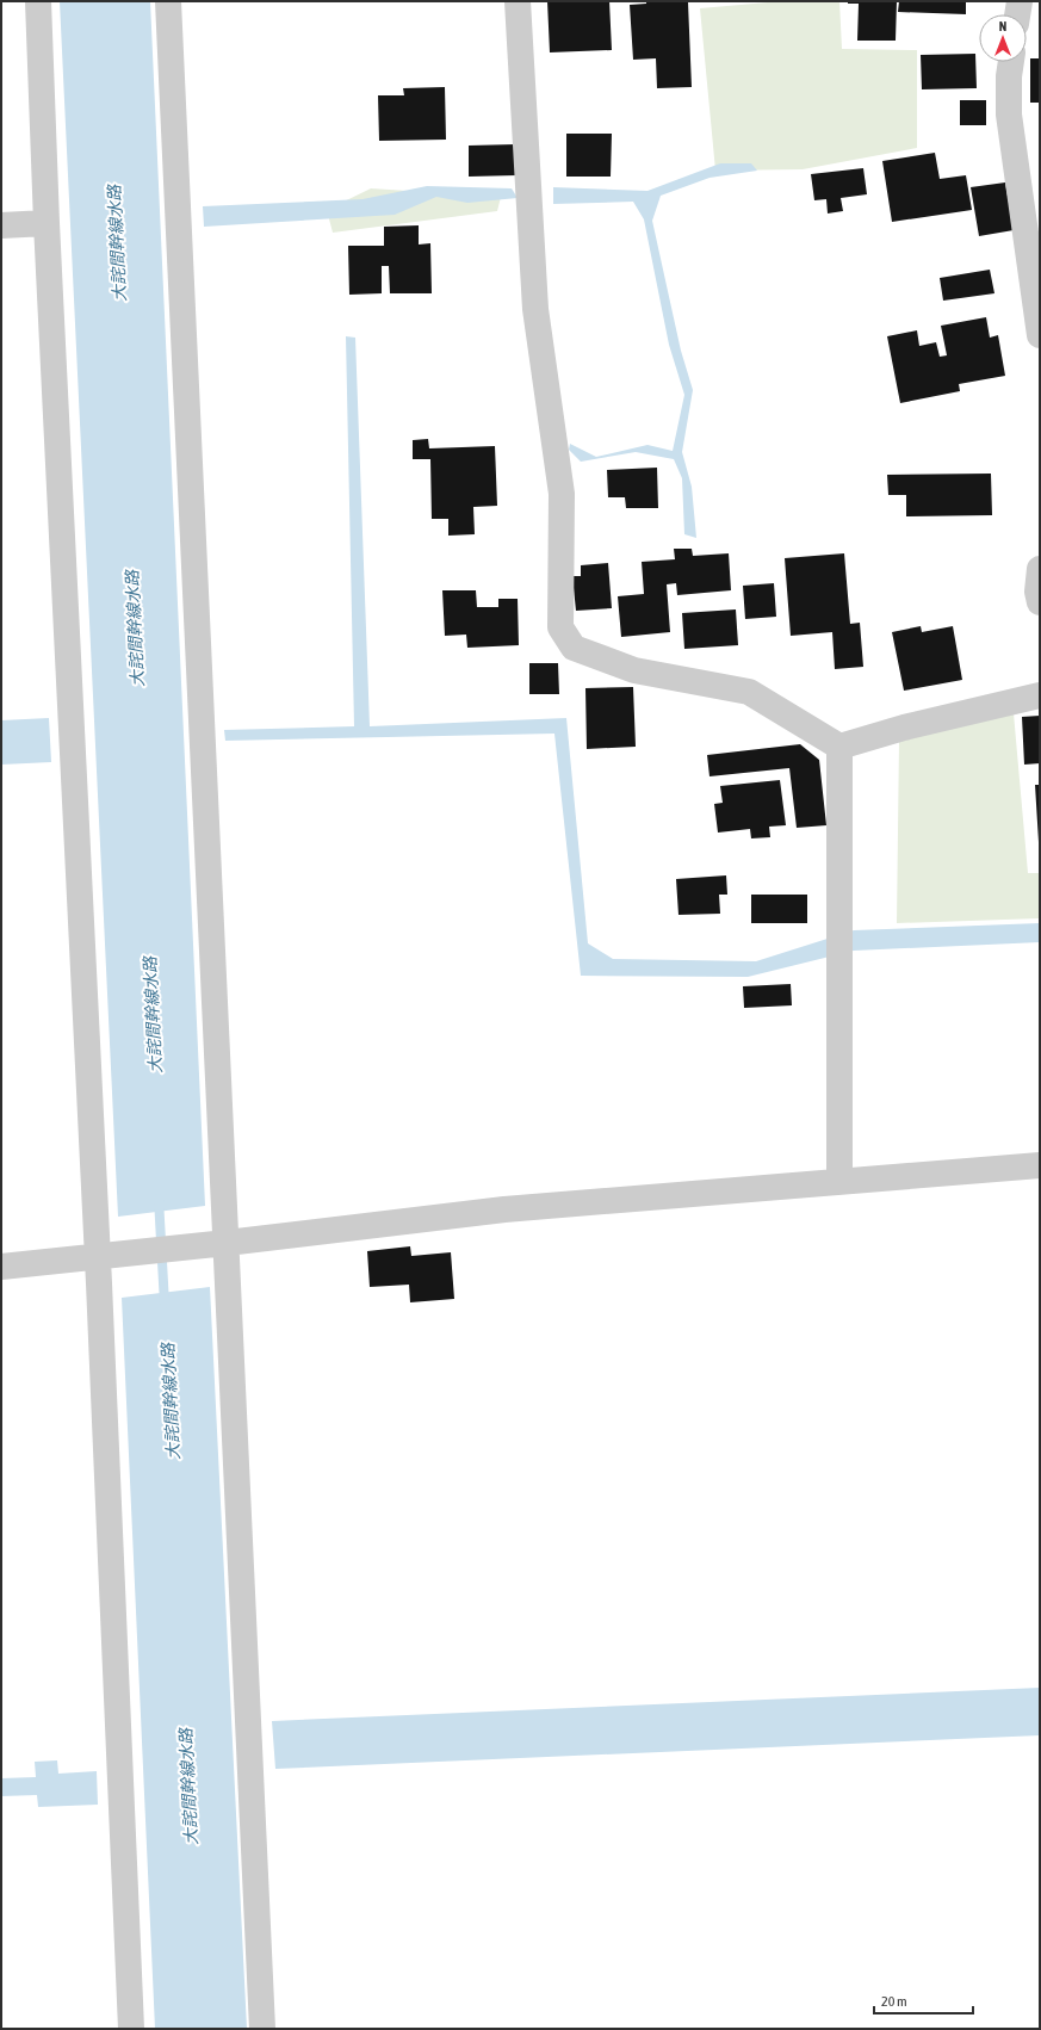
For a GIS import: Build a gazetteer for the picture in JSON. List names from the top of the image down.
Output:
{
  "water": ["大詫間幹線水路"],
  "scale_bar": "20 m",
  "north": "top"
}
